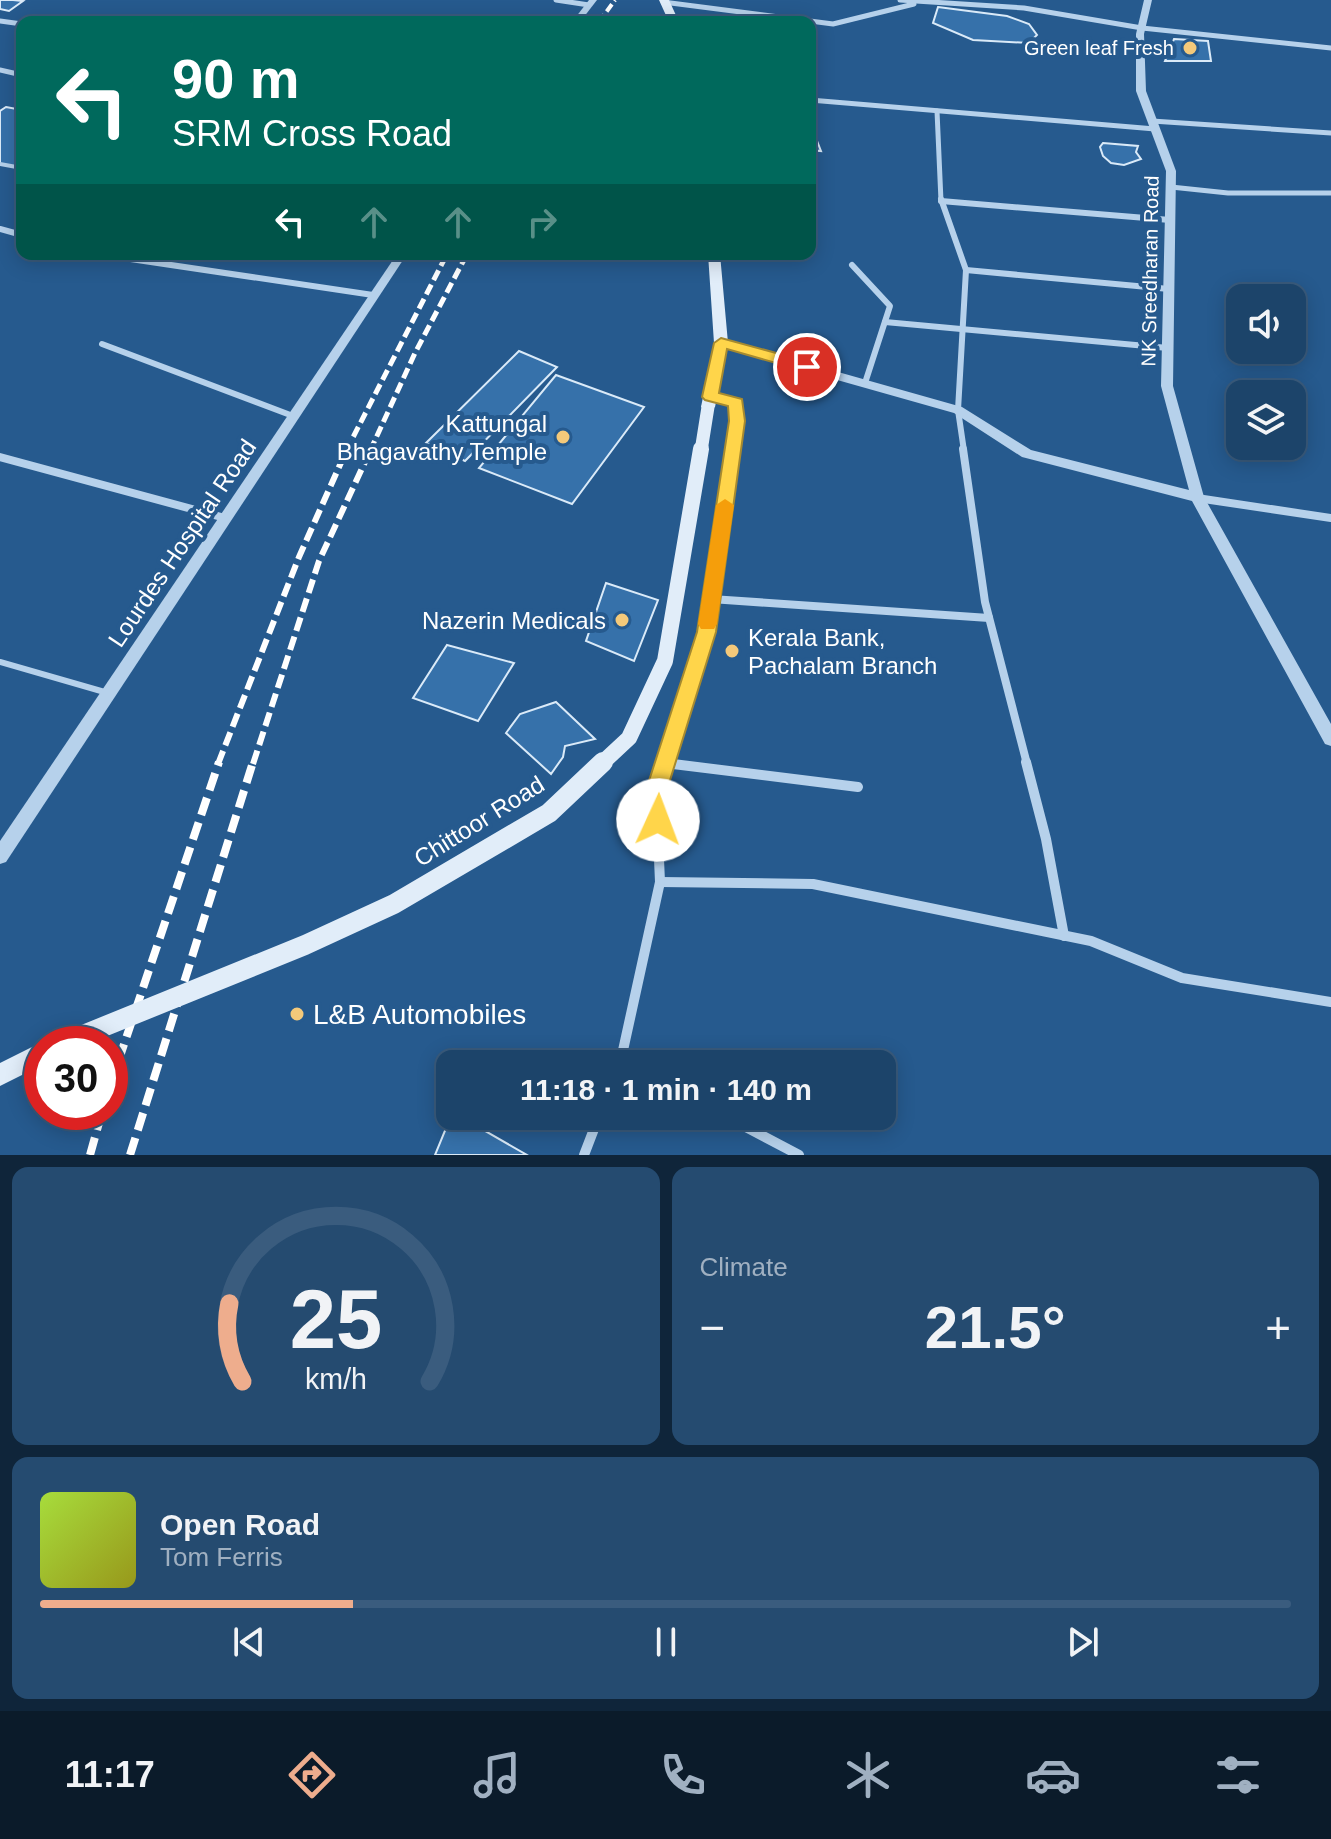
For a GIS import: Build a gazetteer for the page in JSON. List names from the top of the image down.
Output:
{
  "streets": {
    "main road": ["Chittoor Road"],
    "street": ["NK Sreedharan Road", "Lourdes Hospital Road"]
  },
  "places": [
    "Green leaf Fresh",
    "Kattungal Bhagavathy Temple",
    "Nazerin Medicals",
    "Kerala Bank, Pachalam Branch",
    "L&B Automobiles"
  ],
  "page": {
    "turn": ["90 m", "SRM Cross Road"],
    "limit": "30",
    "trip": "11:18 · 1 min · 140 m",
    "tile": "Climate",
    "heat": ["−", "21.5°", "+"],
    "song": ["Open Road", "Tom Ferris"],
    "tabs": "11:17",
    "gauge": ["25", "km/h"]
  }
}
